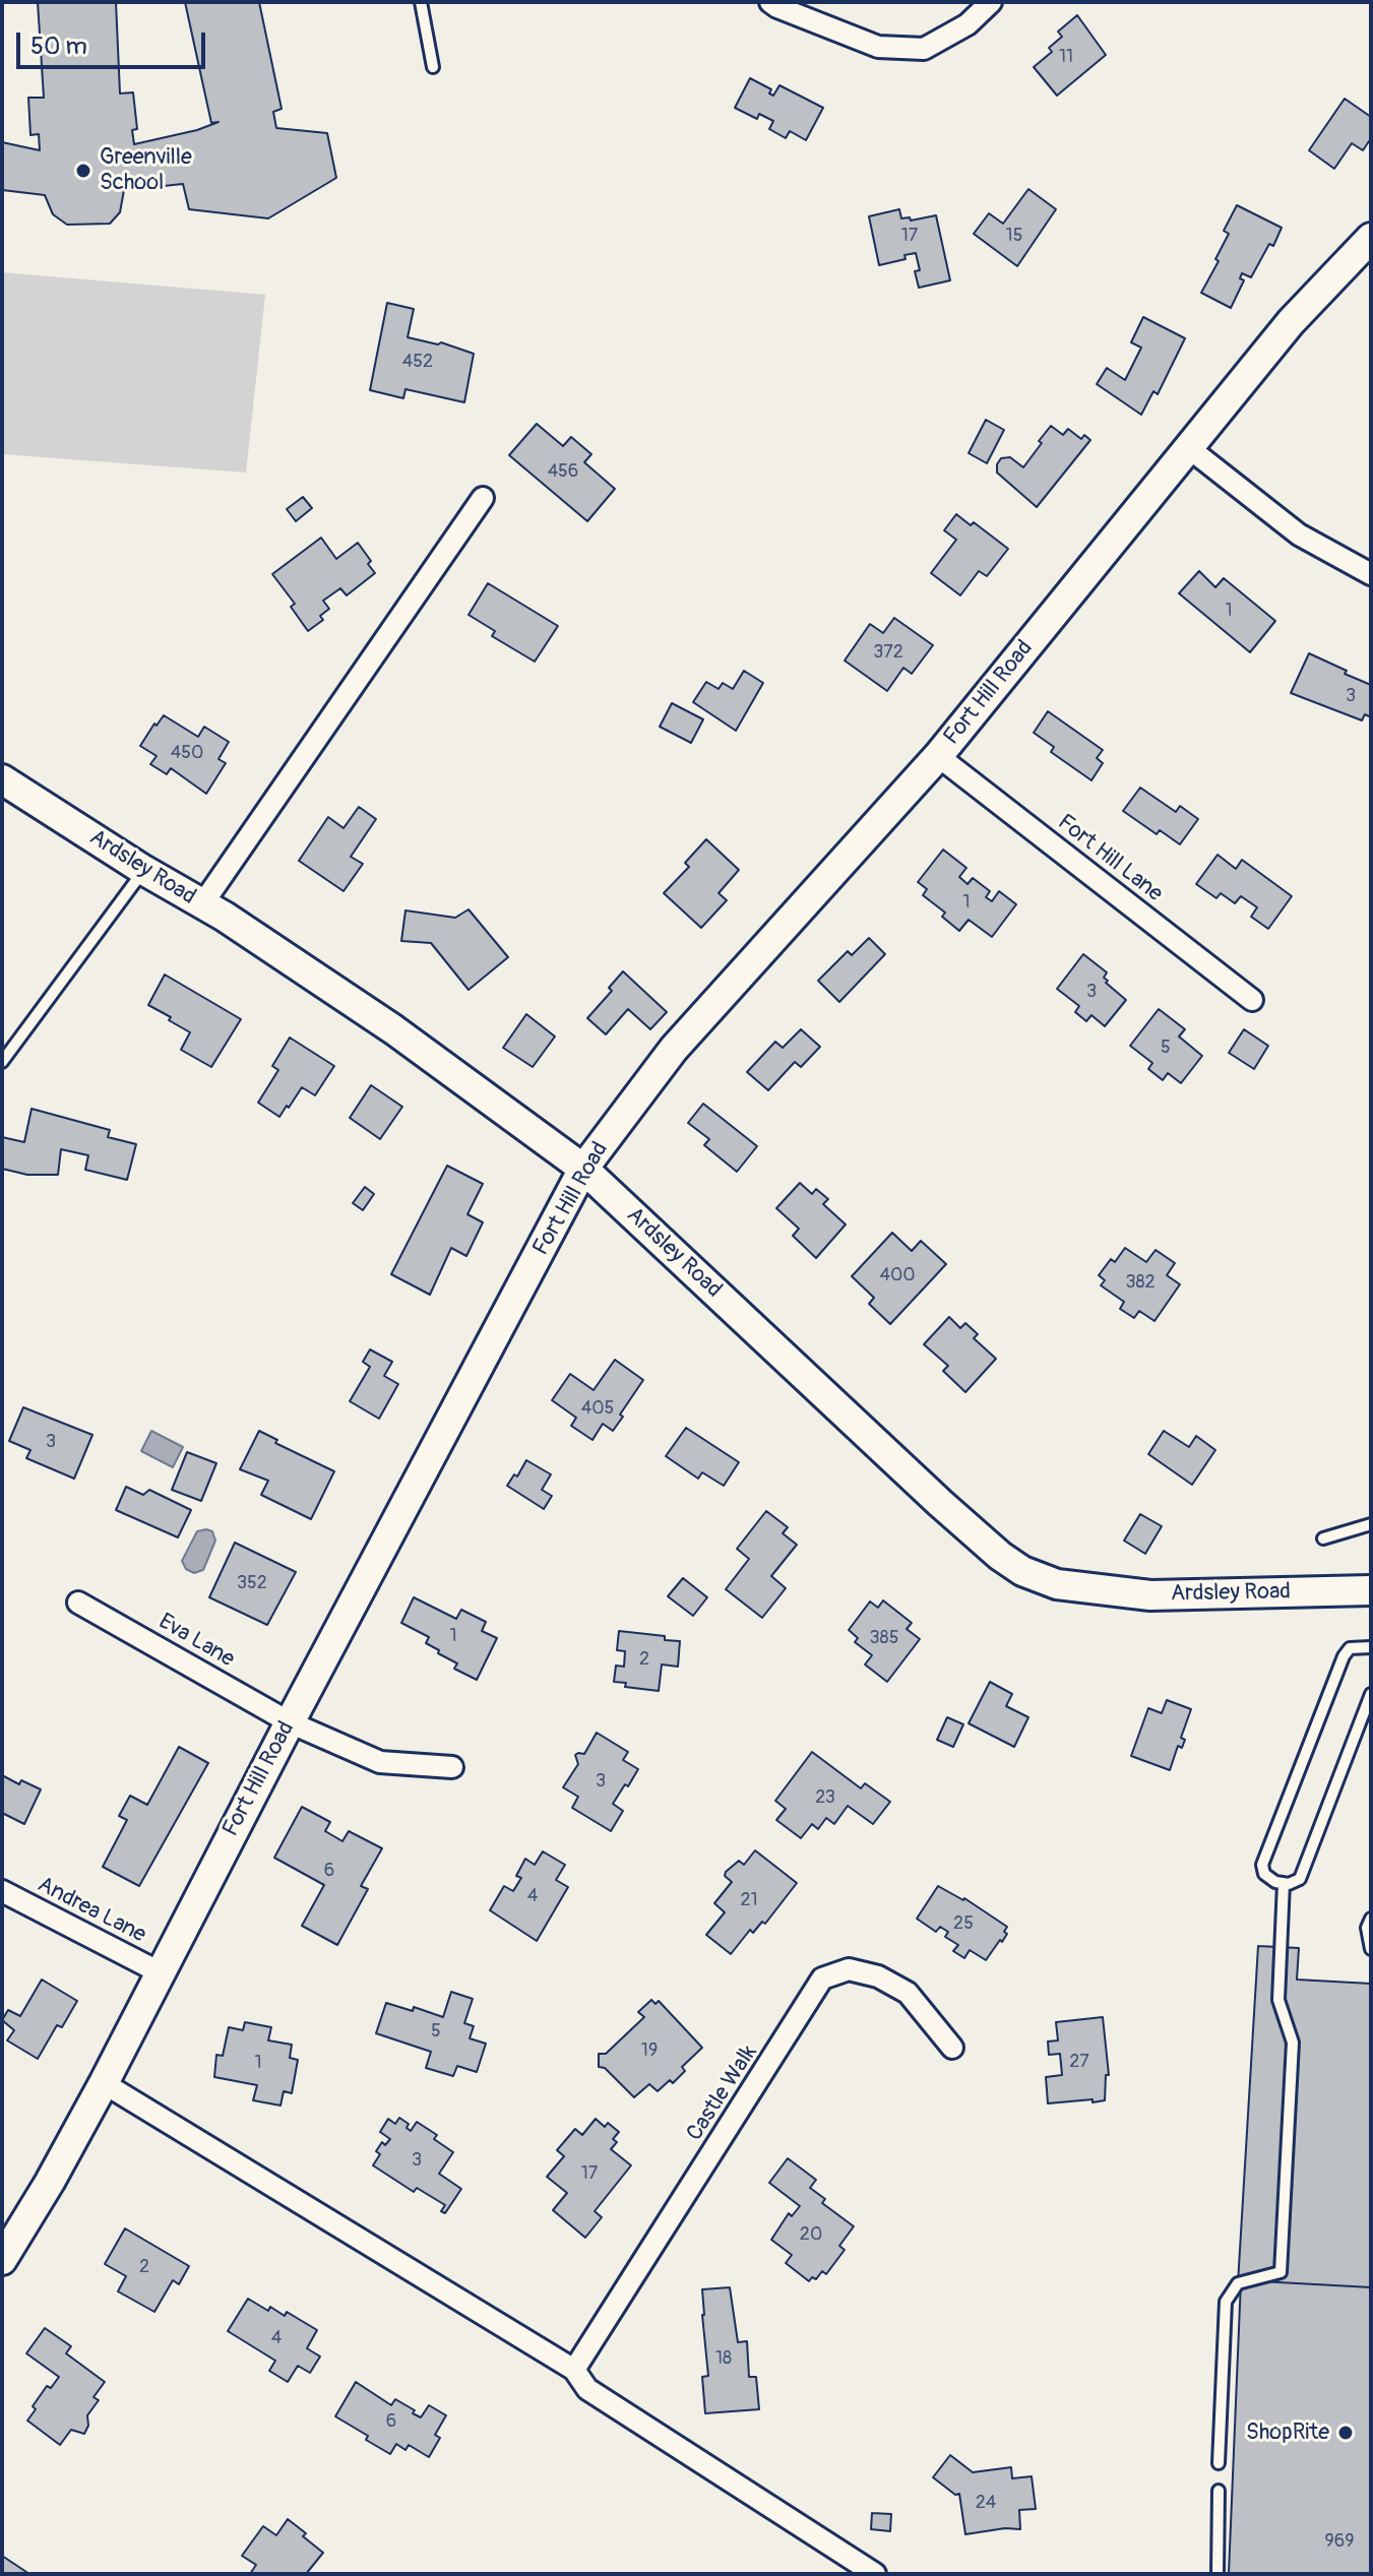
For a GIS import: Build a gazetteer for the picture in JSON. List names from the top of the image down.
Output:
{
  "streets": {
    "street": [
      "Fort Hill Road",
      "Fort Hill Lane",
      "Ardsley Road",
      "Eva Lane",
      "Andrea Lane",
      "Castle Walk"
    ]
  },
  "crossings": [
    ["Fort Hill Road", "Fort Hill Lane"],
    ["Fort Hill Road", "Ardsley Road"],
    ["Fort Hill Road", "Eva Lane"],
    ["Fort Hill Road", "Andrea Lane"]
  ],
  "places": ["Greenville School", "ShopRite"],
  "house_numbers": [
    "11",
    "17",
    "15",
    "452",
    "456",
    "1",
    "372",
    "3",
    "450",
    "1",
    "3",
    "5",
    "400",
    "382",
    "405",
    "3",
    "352",
    "1",
    "385",
    "2",
    "3",
    "23",
    "6",
    "4",
    "21",
    "25",
    "5",
    "19",
    "27",
    "1",
    "3",
    "17",
    "20",
    "2",
    "4",
    "18",
    "6",
    "24",
    "969"
  ],
  "scale_bar": "50 m"
}
